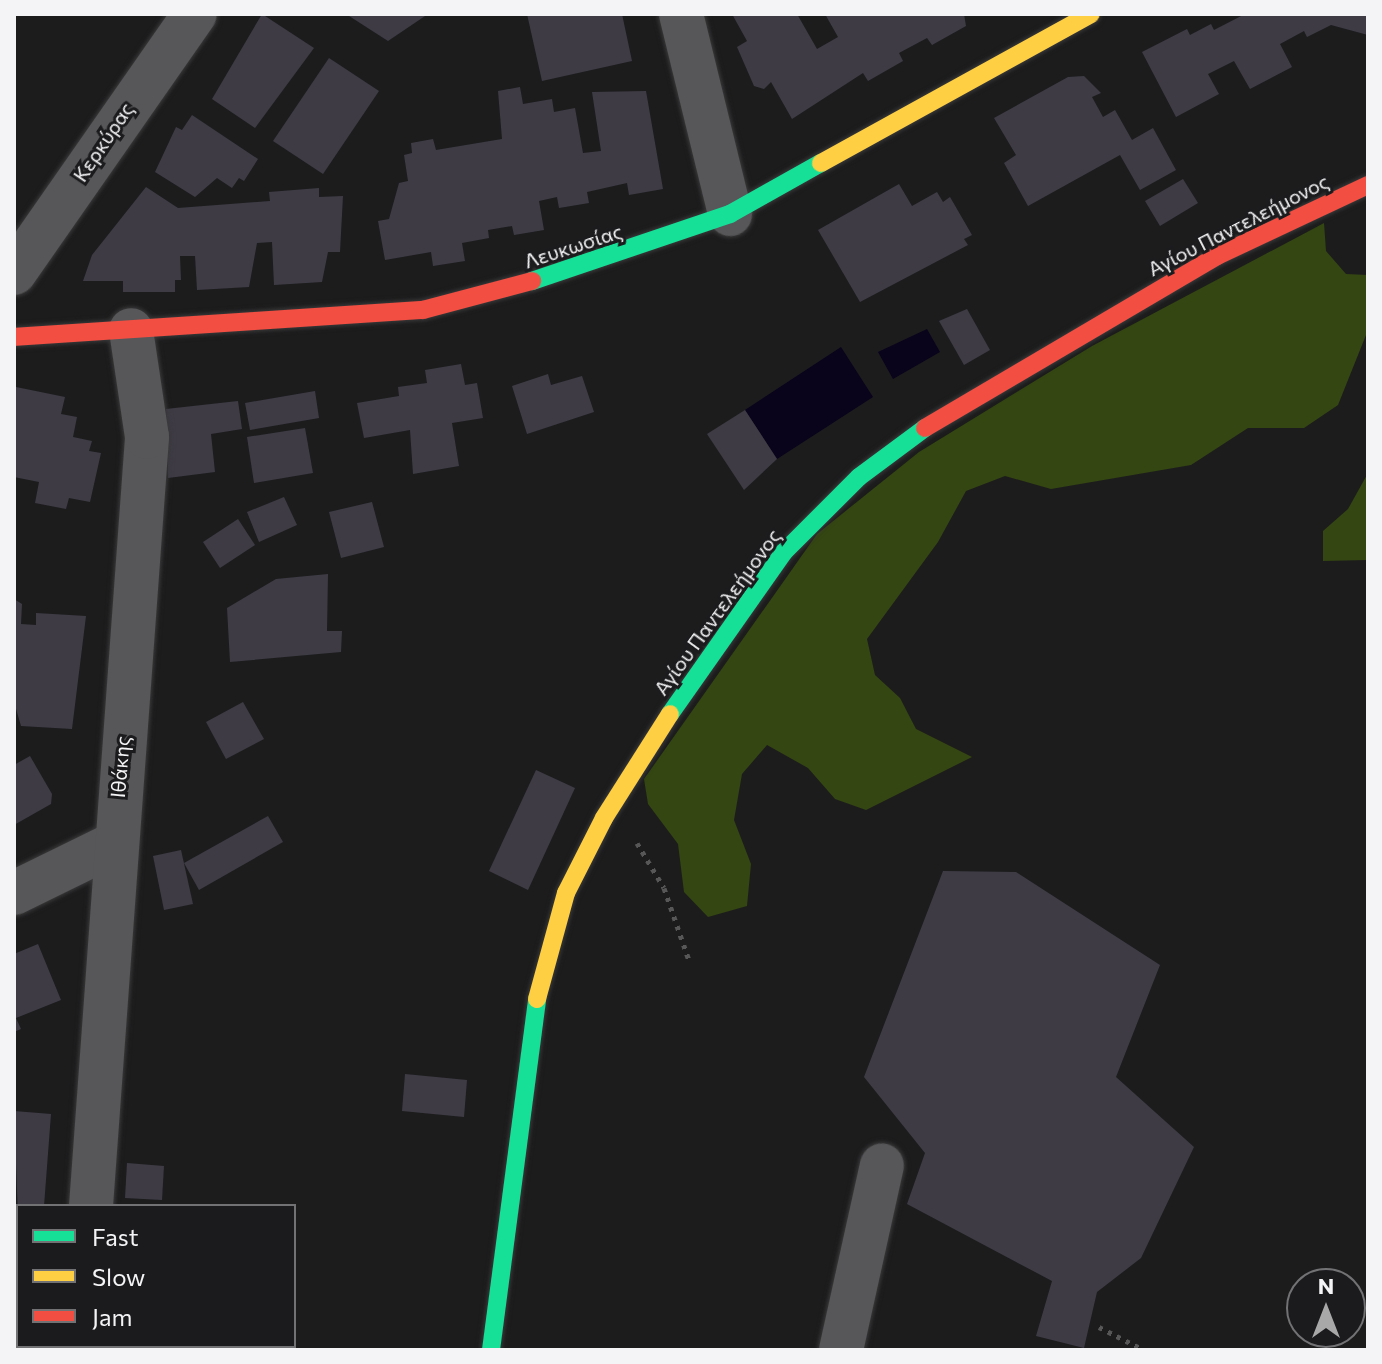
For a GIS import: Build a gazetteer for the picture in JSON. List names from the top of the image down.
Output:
{
  "streets": {
    "street": [
      "Κερκύρας",
      "Αγίου Παντελεήμονος",
      "Λευκωσίας",
      "Ιθάκης"
    ]
  },
  "crossings": [
    ["Λευκωσίας", "Ιθάκης"]
  ],
  "legend": ["Fast", "Slow", "Jam"],
  "north": "top"
}
